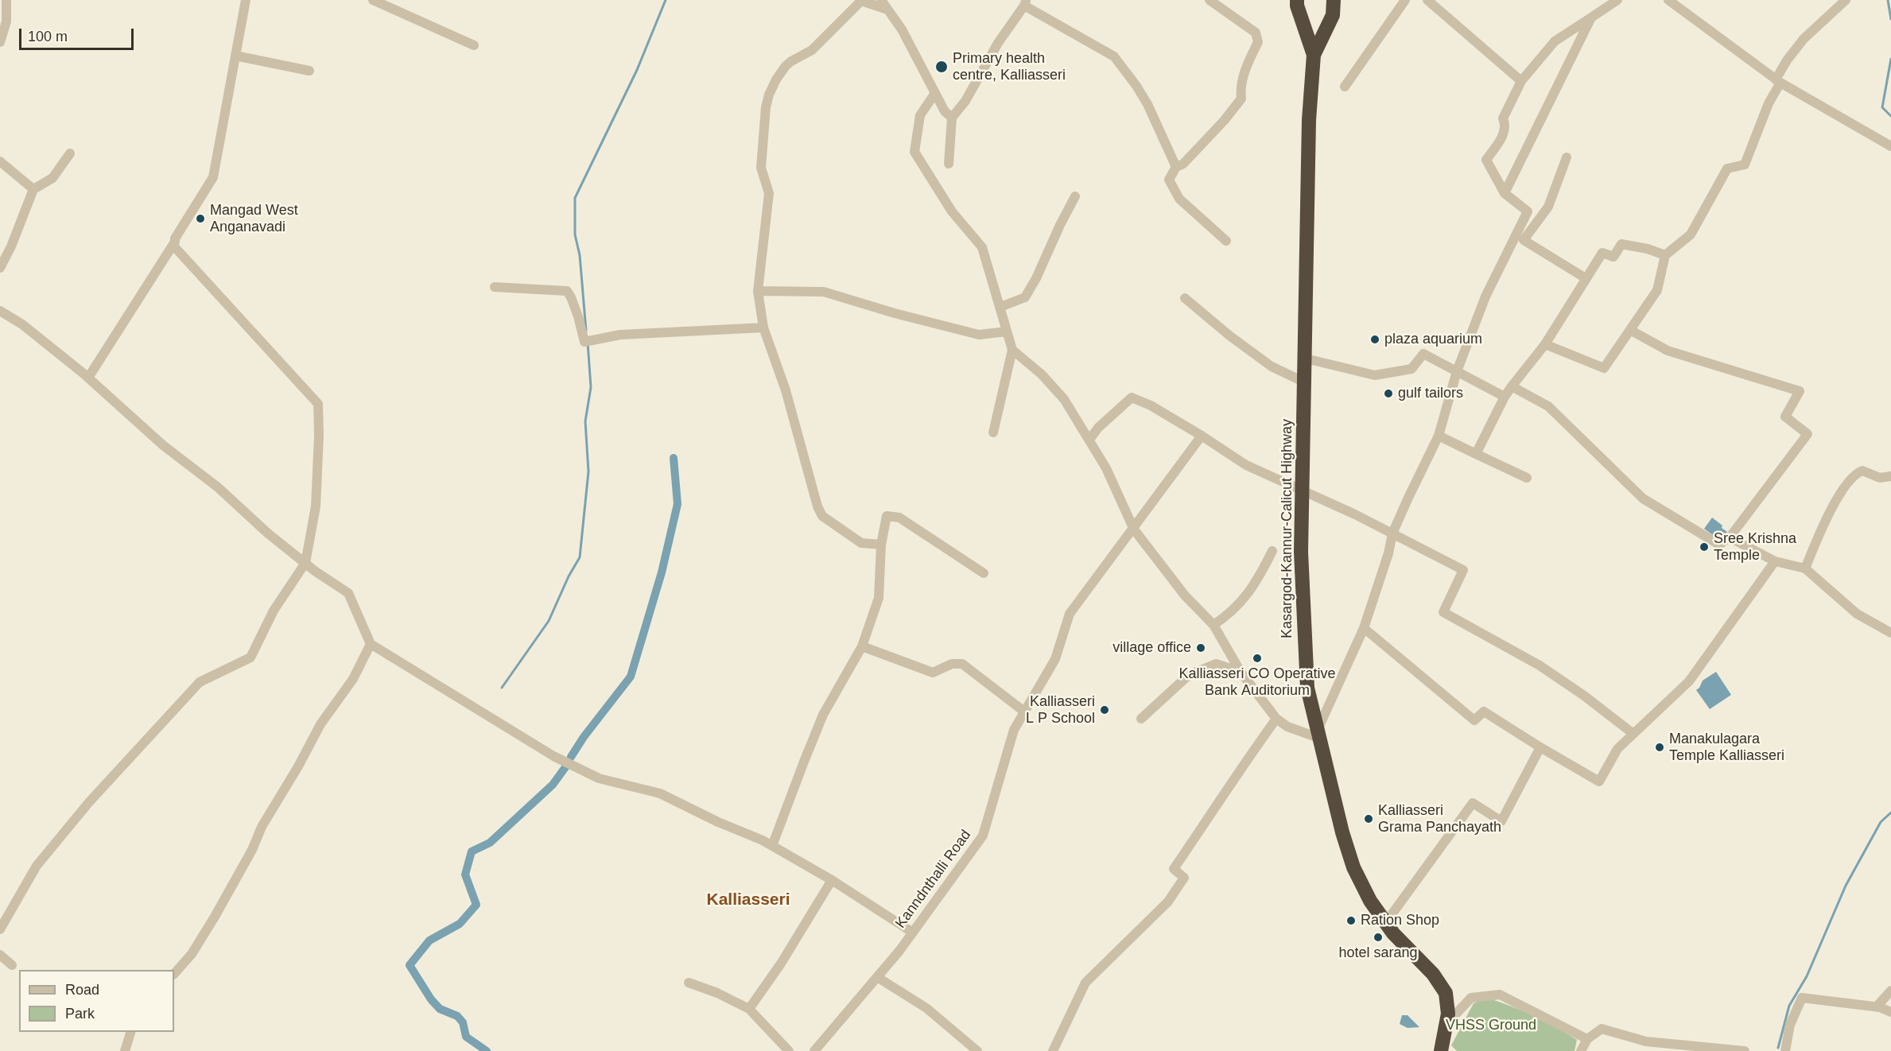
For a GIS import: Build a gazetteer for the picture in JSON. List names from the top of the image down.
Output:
{
  "streets": {
    "highway": ["Kasargod-Kannur-Calicut Highway"],
    "street": ["Kanndnthalli Road"]
  },
  "districts": ["Kalliasseri"],
  "parks": ["VHSS Ground"],
  "places": [
    "Primary health centre, Kalliasseri",
    "Mangad West Anganavadi",
    "plaza aquarium",
    "gulf tailors",
    "Sree Krishna Temple",
    "village office",
    "Kalliasseri CO Operative Bank Auditorium",
    "Kalliasseri L P School",
    "Manakulagara Temple Kalliasseri",
    "Kalliasseri Grama Panchayath",
    "Ration Shop",
    "hotel sarang"
  ],
  "legend": ["Road", "Park"],
  "scale_bar": "100 m"
}
